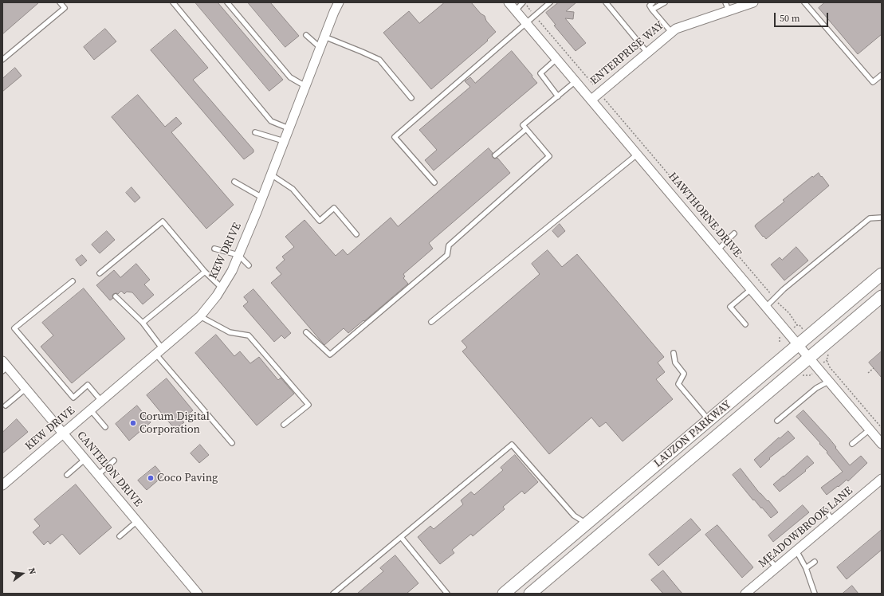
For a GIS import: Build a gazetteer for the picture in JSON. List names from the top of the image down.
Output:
{
  "streets": {
    "main road": ["LAUZON PARKWAY"],
    "street": [
      "ENTERPRISE WAY",
      "HAWTHORNE DRIVE",
      "KEW DRIVE",
      "CANTELON DRIVE",
      "MEADOWBROOK LANE"
    ]
  },
  "crossings": [
    ["ENTERPRISE WAY", "HAWTHORNE DRIVE"],
    ["HAWTHORNE DRIVE", "LAUZON PARKWAY"],
    ["KEW DRIVE", "CANTELON DRIVE"]
  ],
  "places": ["Corum Digital Corporation", "Coco Paving"],
  "scale_bar": "50 m",
  "north": "right"
}
